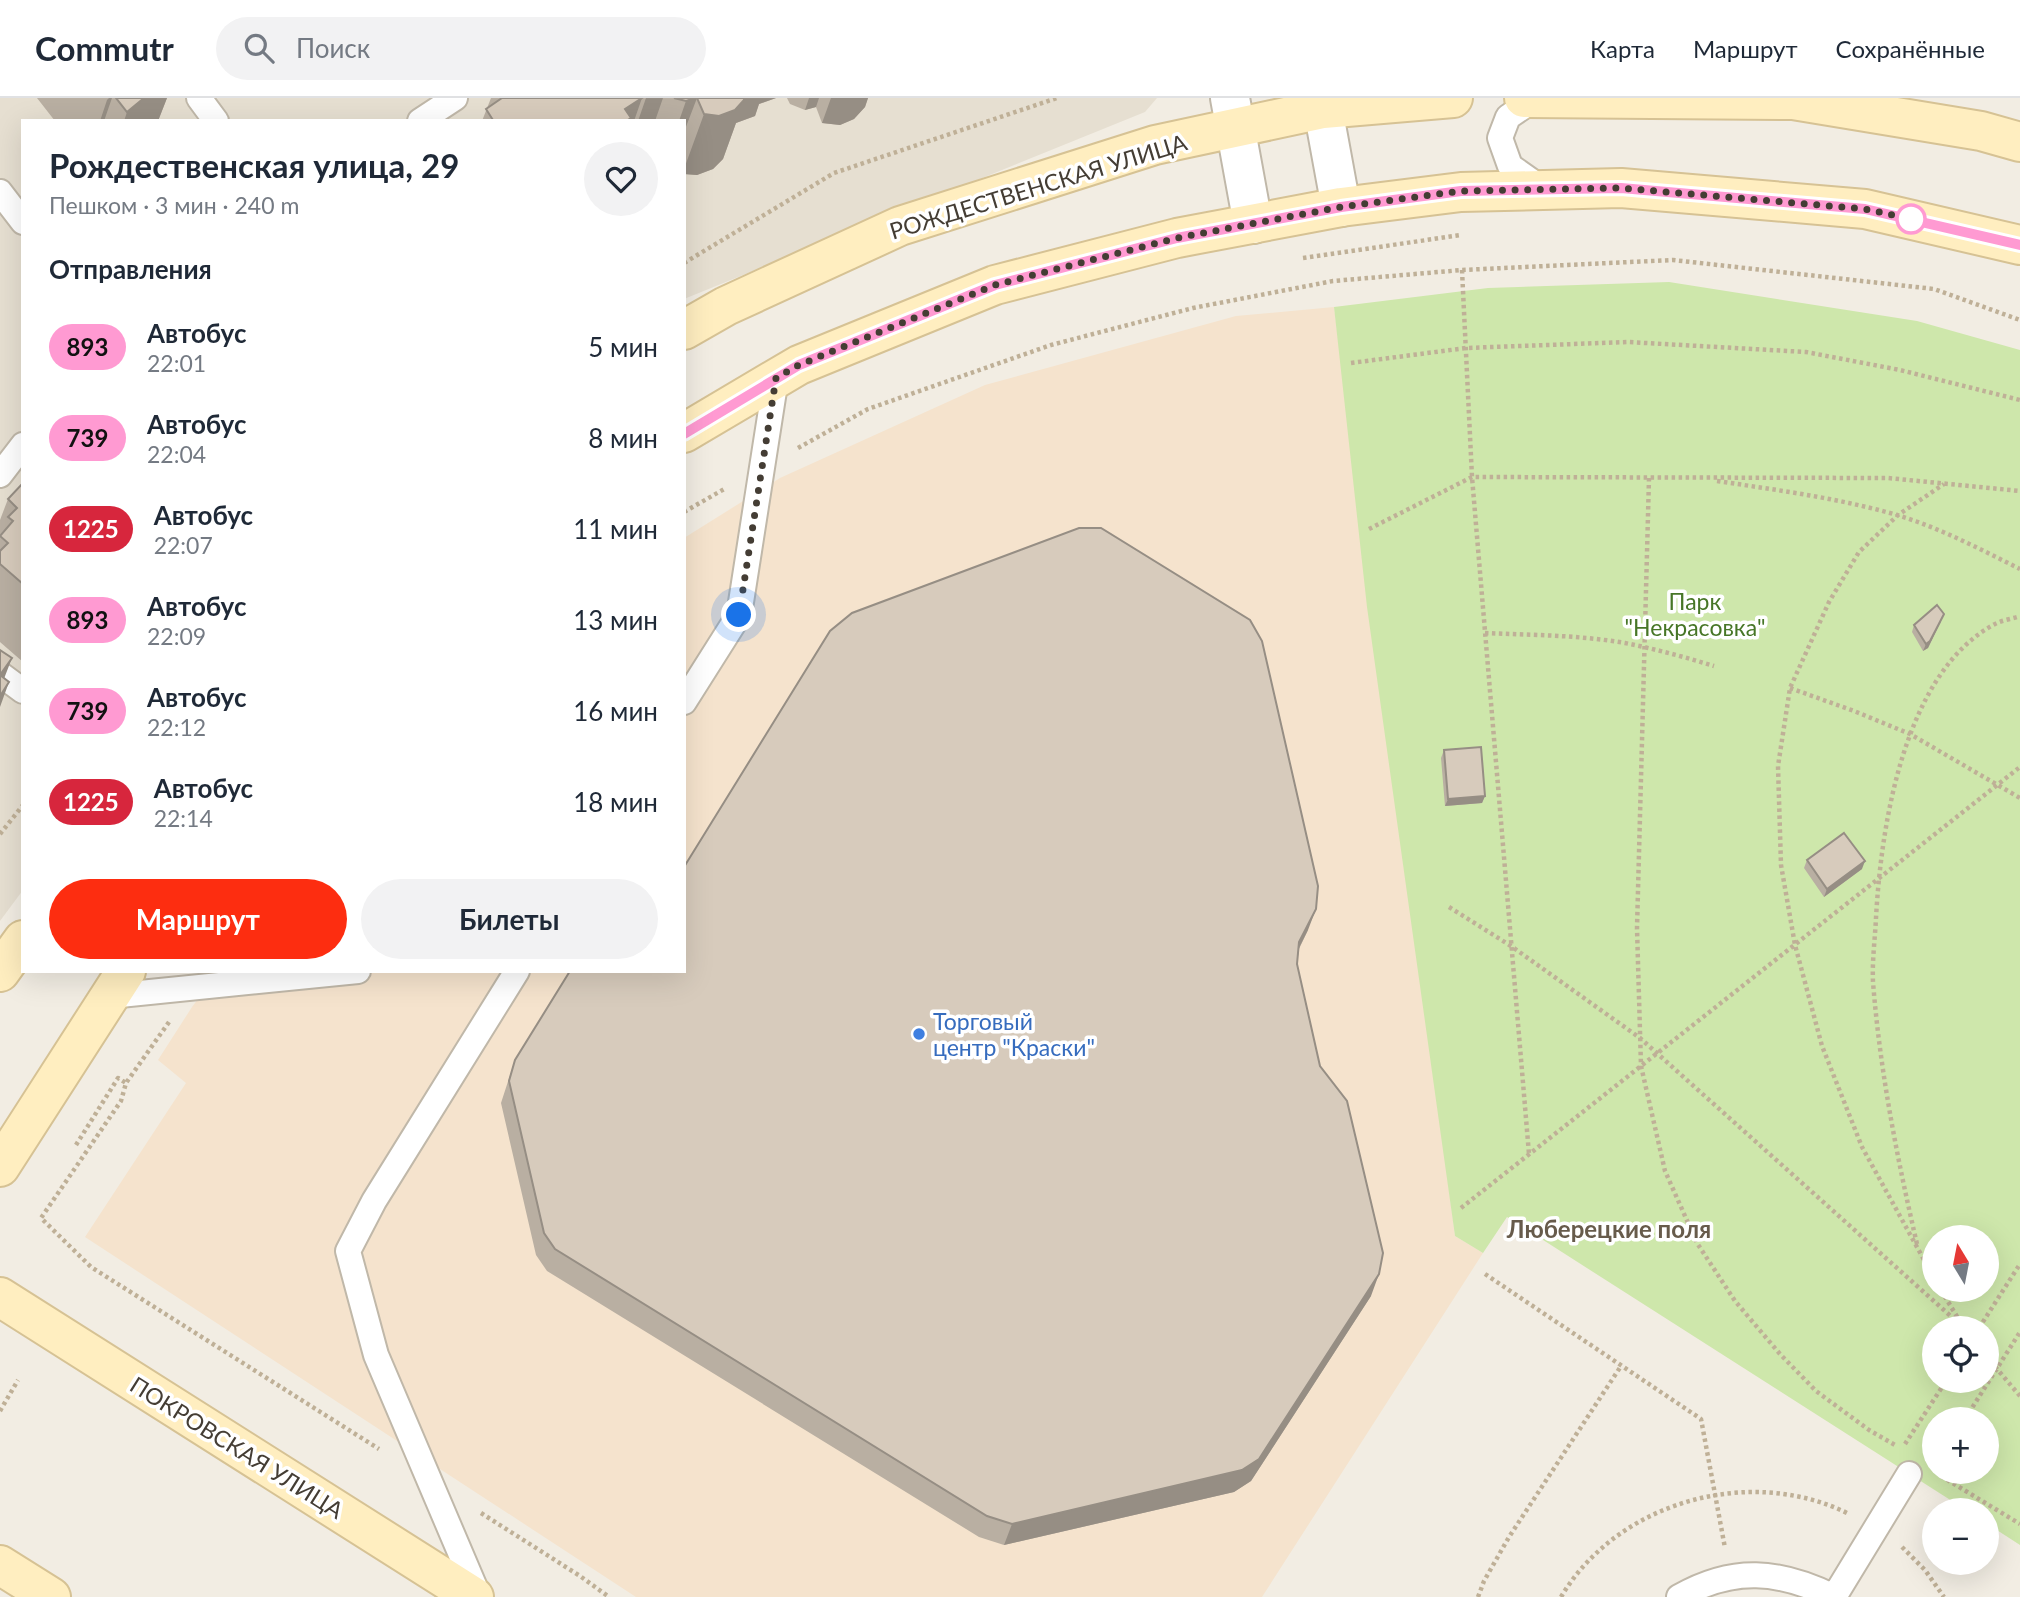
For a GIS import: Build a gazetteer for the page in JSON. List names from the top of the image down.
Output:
{
  "streets": {
    "street": ["РОЖДЕСТВЕНСКАЯ УЛИЦА", "ПОКРОВСКАЯ УЛИЦА"]
  },
  "districts": ["Люберецкие поля"],
  "parks": ["Парк \"Некрасовка\""],
  "places": ["Торговый центр \"Краски\""],
  "lines": ["bus line 893"],
  "north": "top",
  "page": {
    "header": "Commutr",
    "search": "Поиск",
    "nav": ["Карта", "Маршрут", "Сохранённые"],
    "heading": [
      ["Рождественская улица, 29", "Пешком · 3 мин · 240 m"],
      "Отправления"
    ],
    "list": [
      {
        "mark": "893",
        "name": "Автобус",
        "note": "22:01",
        "value": "5 мин"
      },
      {
        "mark": "739",
        "name": "Автобус",
        "note": "22:04",
        "value": "8 мин"
      },
      {
        "mark": "1225",
        "name": "Автобус",
        "note": "22:07",
        "value": "11 мин"
      },
      {
        "mark": "893",
        "name": "Автобус",
        "note": "22:09",
        "value": "13 мин"
      },
      {
        "mark": "739",
        "name": "Автобус",
        "note": "22:12",
        "value": "16 мин"
      },
      {
        "mark": "1225",
        "name": "Автобус",
        "note": "22:14",
        "value": "18 мин"
      }
    ],
    "buttons": ["Маршрут", "Билеты"],
    "map_buttons": ["+", "−"]
  }
}
